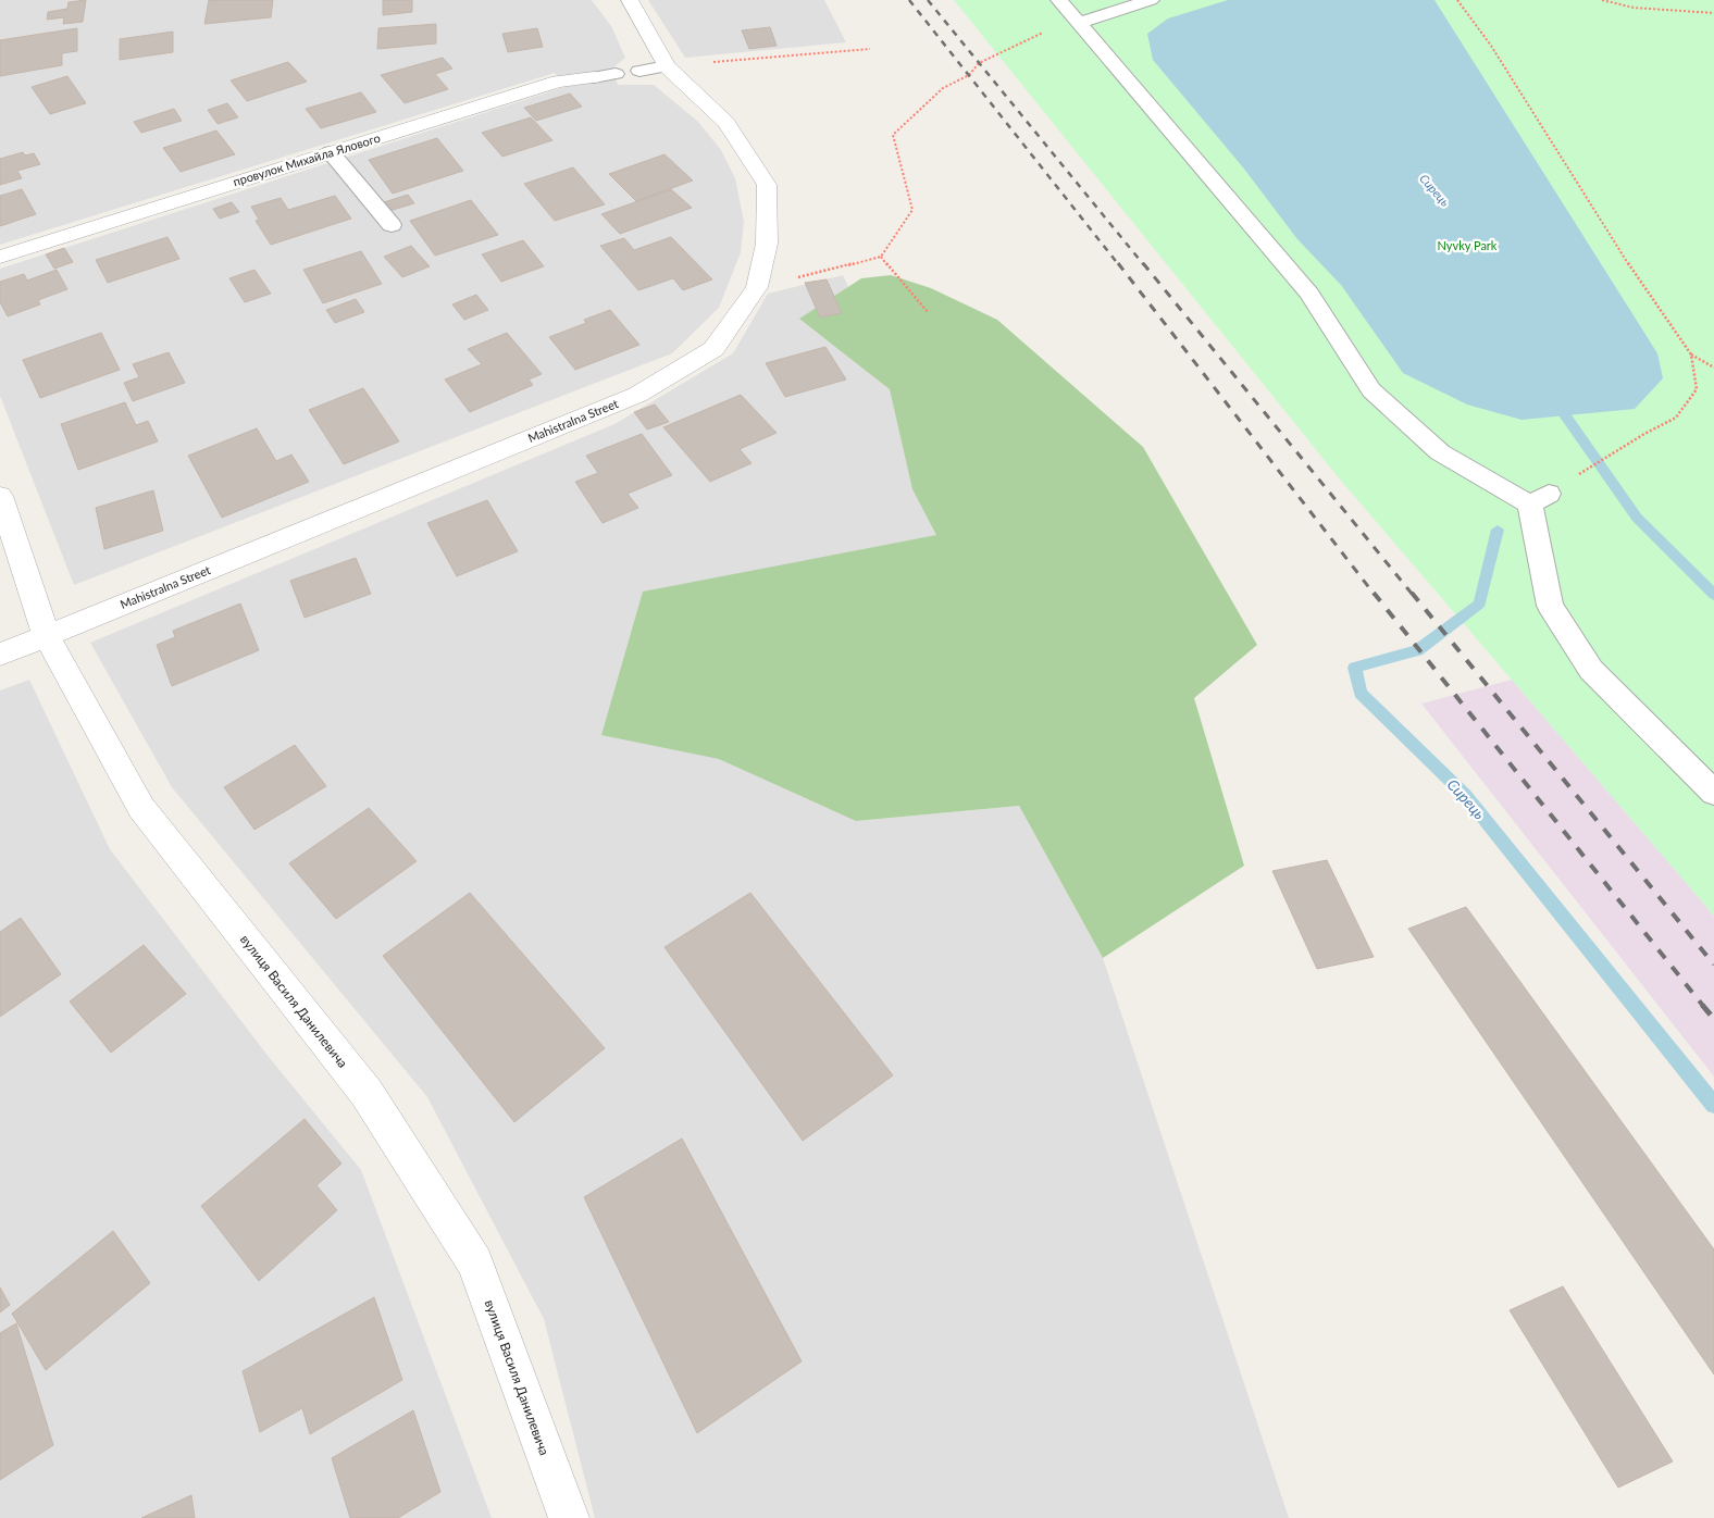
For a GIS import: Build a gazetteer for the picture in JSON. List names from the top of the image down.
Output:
{
  "streets": {
    "street": ["провулок Михайла Ялового", "Mahistralna Street", "вулиця Василя Данилевича"]
  },
  "crossings": [
    ["Mahistralna Street", "вулиця Василя Данилевича"]
  ],
  "water": ["Сирець"],
  "parks": ["Nyvky Park"]
}
